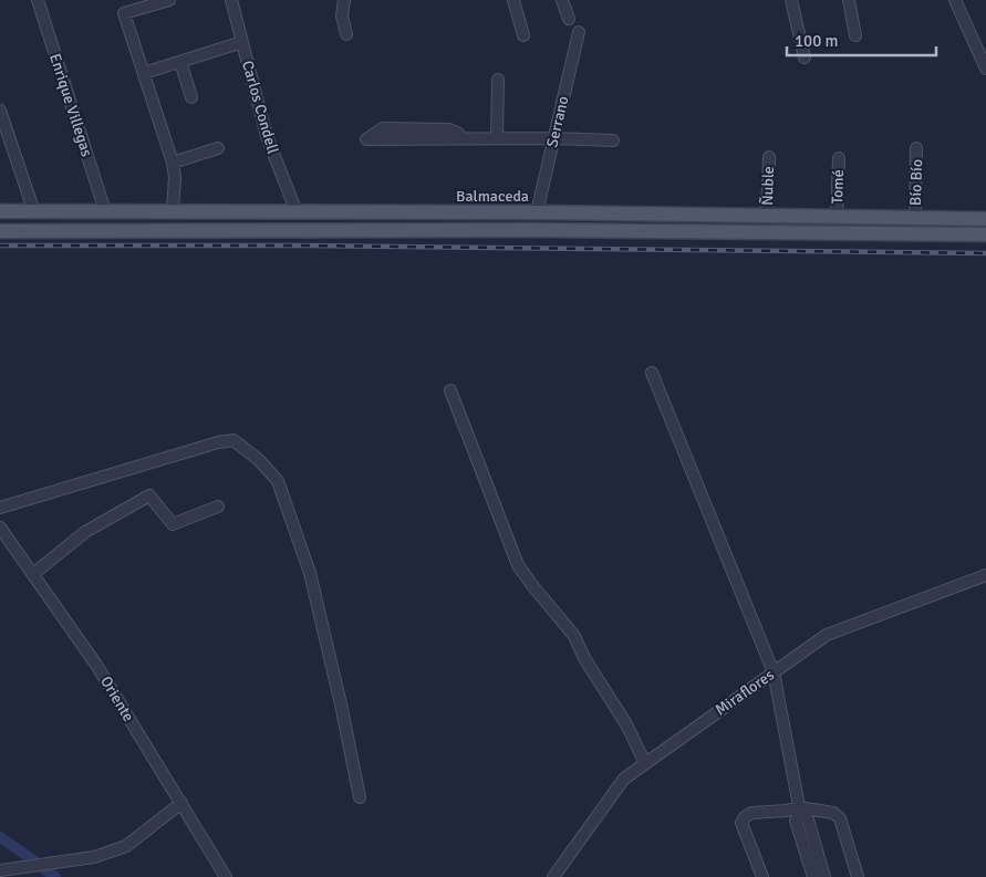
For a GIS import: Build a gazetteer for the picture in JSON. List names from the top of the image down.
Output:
{
  "streets": {
    "main road": ["Balmaceda"],
    "street": [
      "Enrique Villegas",
      "Carlos Condell",
      "Serrano",
      "Bío Bío",
      "Ñuble",
      "Tomé",
      "Miraflores",
      "Oriente"
    ]
  },
  "crossings": [
    ["Enrique Villegas", "Balmaceda"],
    ["Carlos Condell", "Balmaceda"],
    ["Serrano", "Balmaceda"],
    ["Bío Bío", "Balmaceda"],
    ["Ñuble", "Balmaceda"],
    ["Tomé", "Balmaceda"]
  ],
  "scale_bar": "100 m"
}
